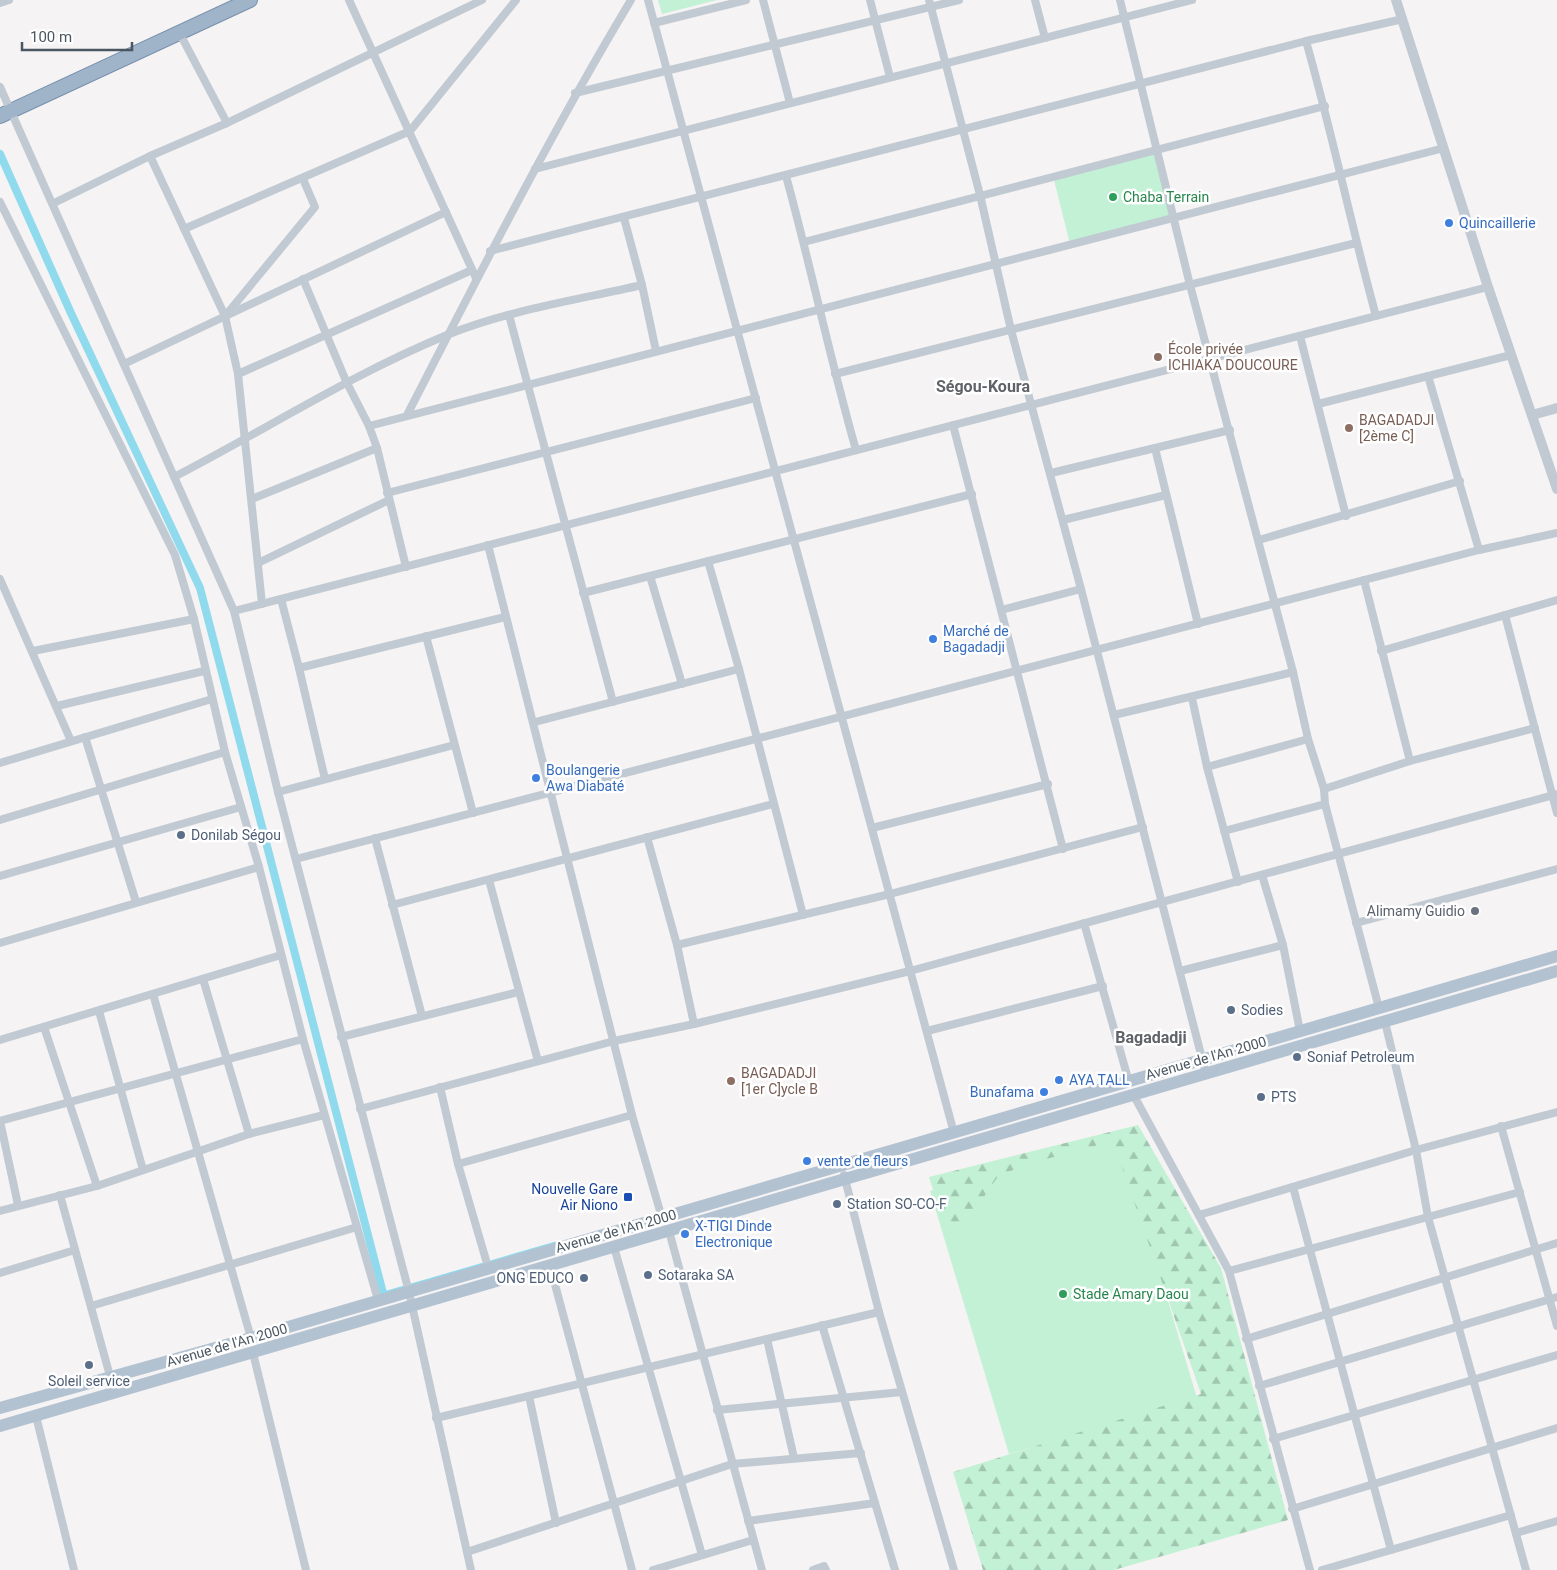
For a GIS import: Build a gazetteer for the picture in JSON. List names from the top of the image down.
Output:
{
  "streets": {
    "main road": ["Avenue de l'An 2000"]
  },
  "districts": ["Ségou-Koura", "Bagadadji"],
  "places": {
    "other": [
      "Chaba Terrain",
      "Quincaillerie",
      "École privée ICHIAKA DOUCOURE",
      "BAGADADJI [2ème C]",
      "Marché de Bagadadji",
      "Boulangerie Awa Diabaté",
      "Donilab Ségou",
      "Alimamy Guidio",
      "Sodies",
      "Soniaf Petroleum",
      "AYA TALL",
      "BAGADADJI [1er C]ycle B",
      "Bunafama",
      "PTS",
      "vente de fleurs",
      "Station SO-CO-F",
      "X-TIGI Dinde Electronique",
      "Sotaraka SA",
      "ONG EDUCO",
      "Stade Amary Daou",
      "Soleil service"
    ],
    "transit": ["Nouvelle Gare Air Niono"]
  },
  "scale_bar": "100 m"
}
